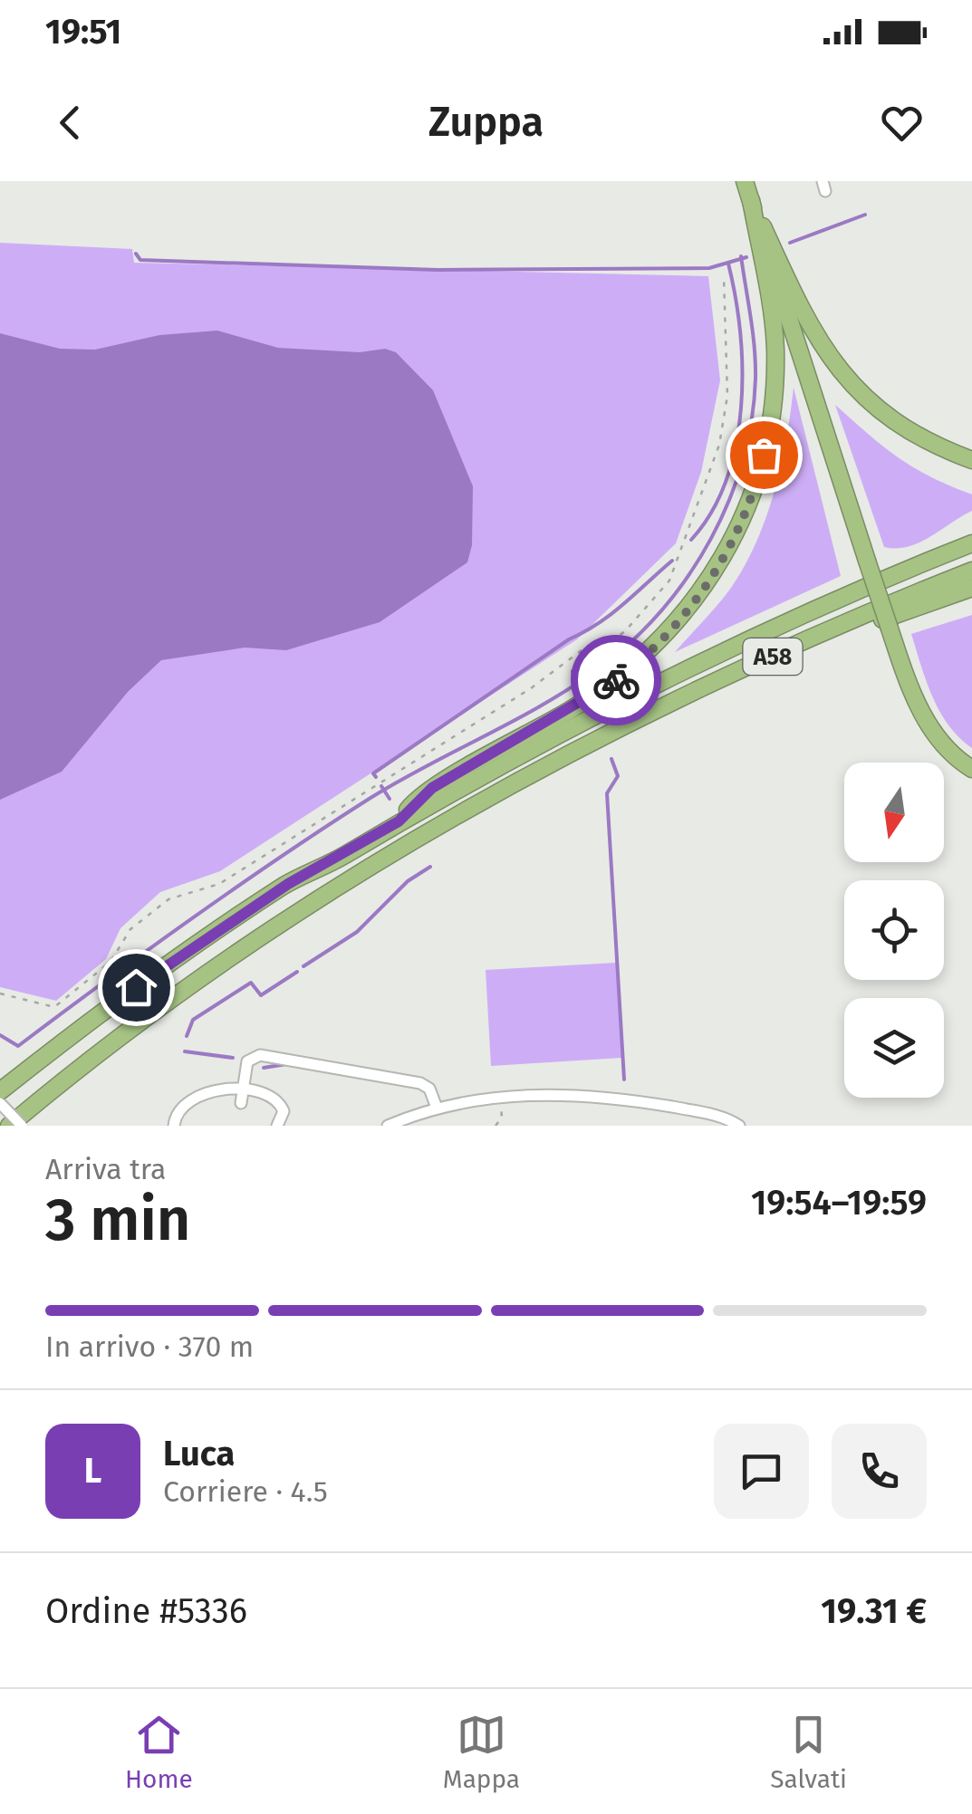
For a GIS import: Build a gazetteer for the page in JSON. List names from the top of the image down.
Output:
{
  "streets": {
    "highway": ["A58"]
  },
  "north": "bottom",
  "page": {
    "status": "19:51",
    "header": "Zuppa",
    "heading": ["3 min", "Arriva tra", "19:54–19:59"],
    "panel": [
      "Luca",
      "Corriere · 4.5",
      "Ordine #5336",
      "19.31 €"
    ],
    "bar": "In arrivo · 370 m",
    "round": "L",
    "tabs": ["Home", "Mappa", "Salvati"]
  }
}
